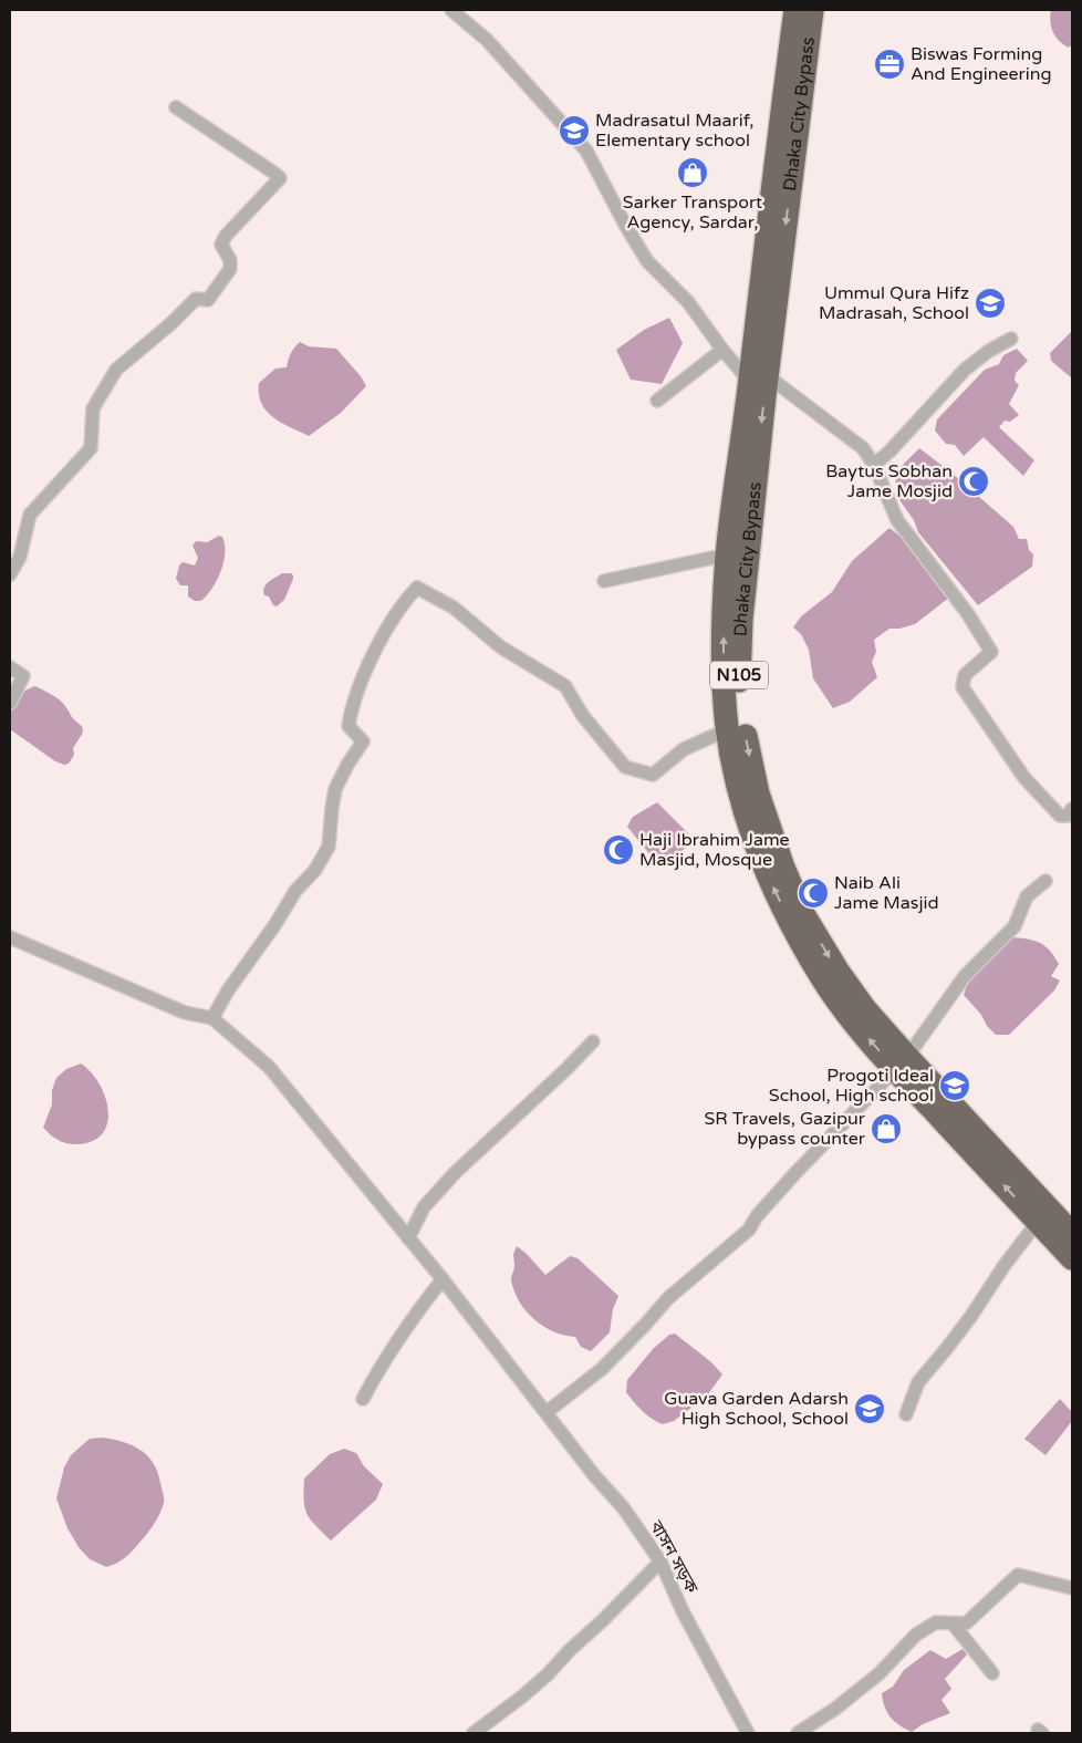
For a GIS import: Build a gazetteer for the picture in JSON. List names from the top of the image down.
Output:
{
  "streets": {
    "highway": ["Dhaka City Bypass", "N105"],
    "street": ["বাসন সড়ক"]
  },
  "places": {
    "office": ["Biswas Forming And Engineering"],
    "school or university": [
      "Madrasatul Maarif, Elementary school",
      "Ummul Qura Hifz Madrasah, School",
      "Progoti Ideal School, High school",
      "Guava Garden Adarsh High School, School"
    ],
    "shop": ["Sarker Transport Agency, Sardar,", "SR Travels, Gazipur bypass counter"],
    "mosque": ["Baytus Sobhan Jame Mosjid", "Haji Ibrahim Jame Masjid, Mosque", "Naib Ali Jame Masjid"]
  }
}
